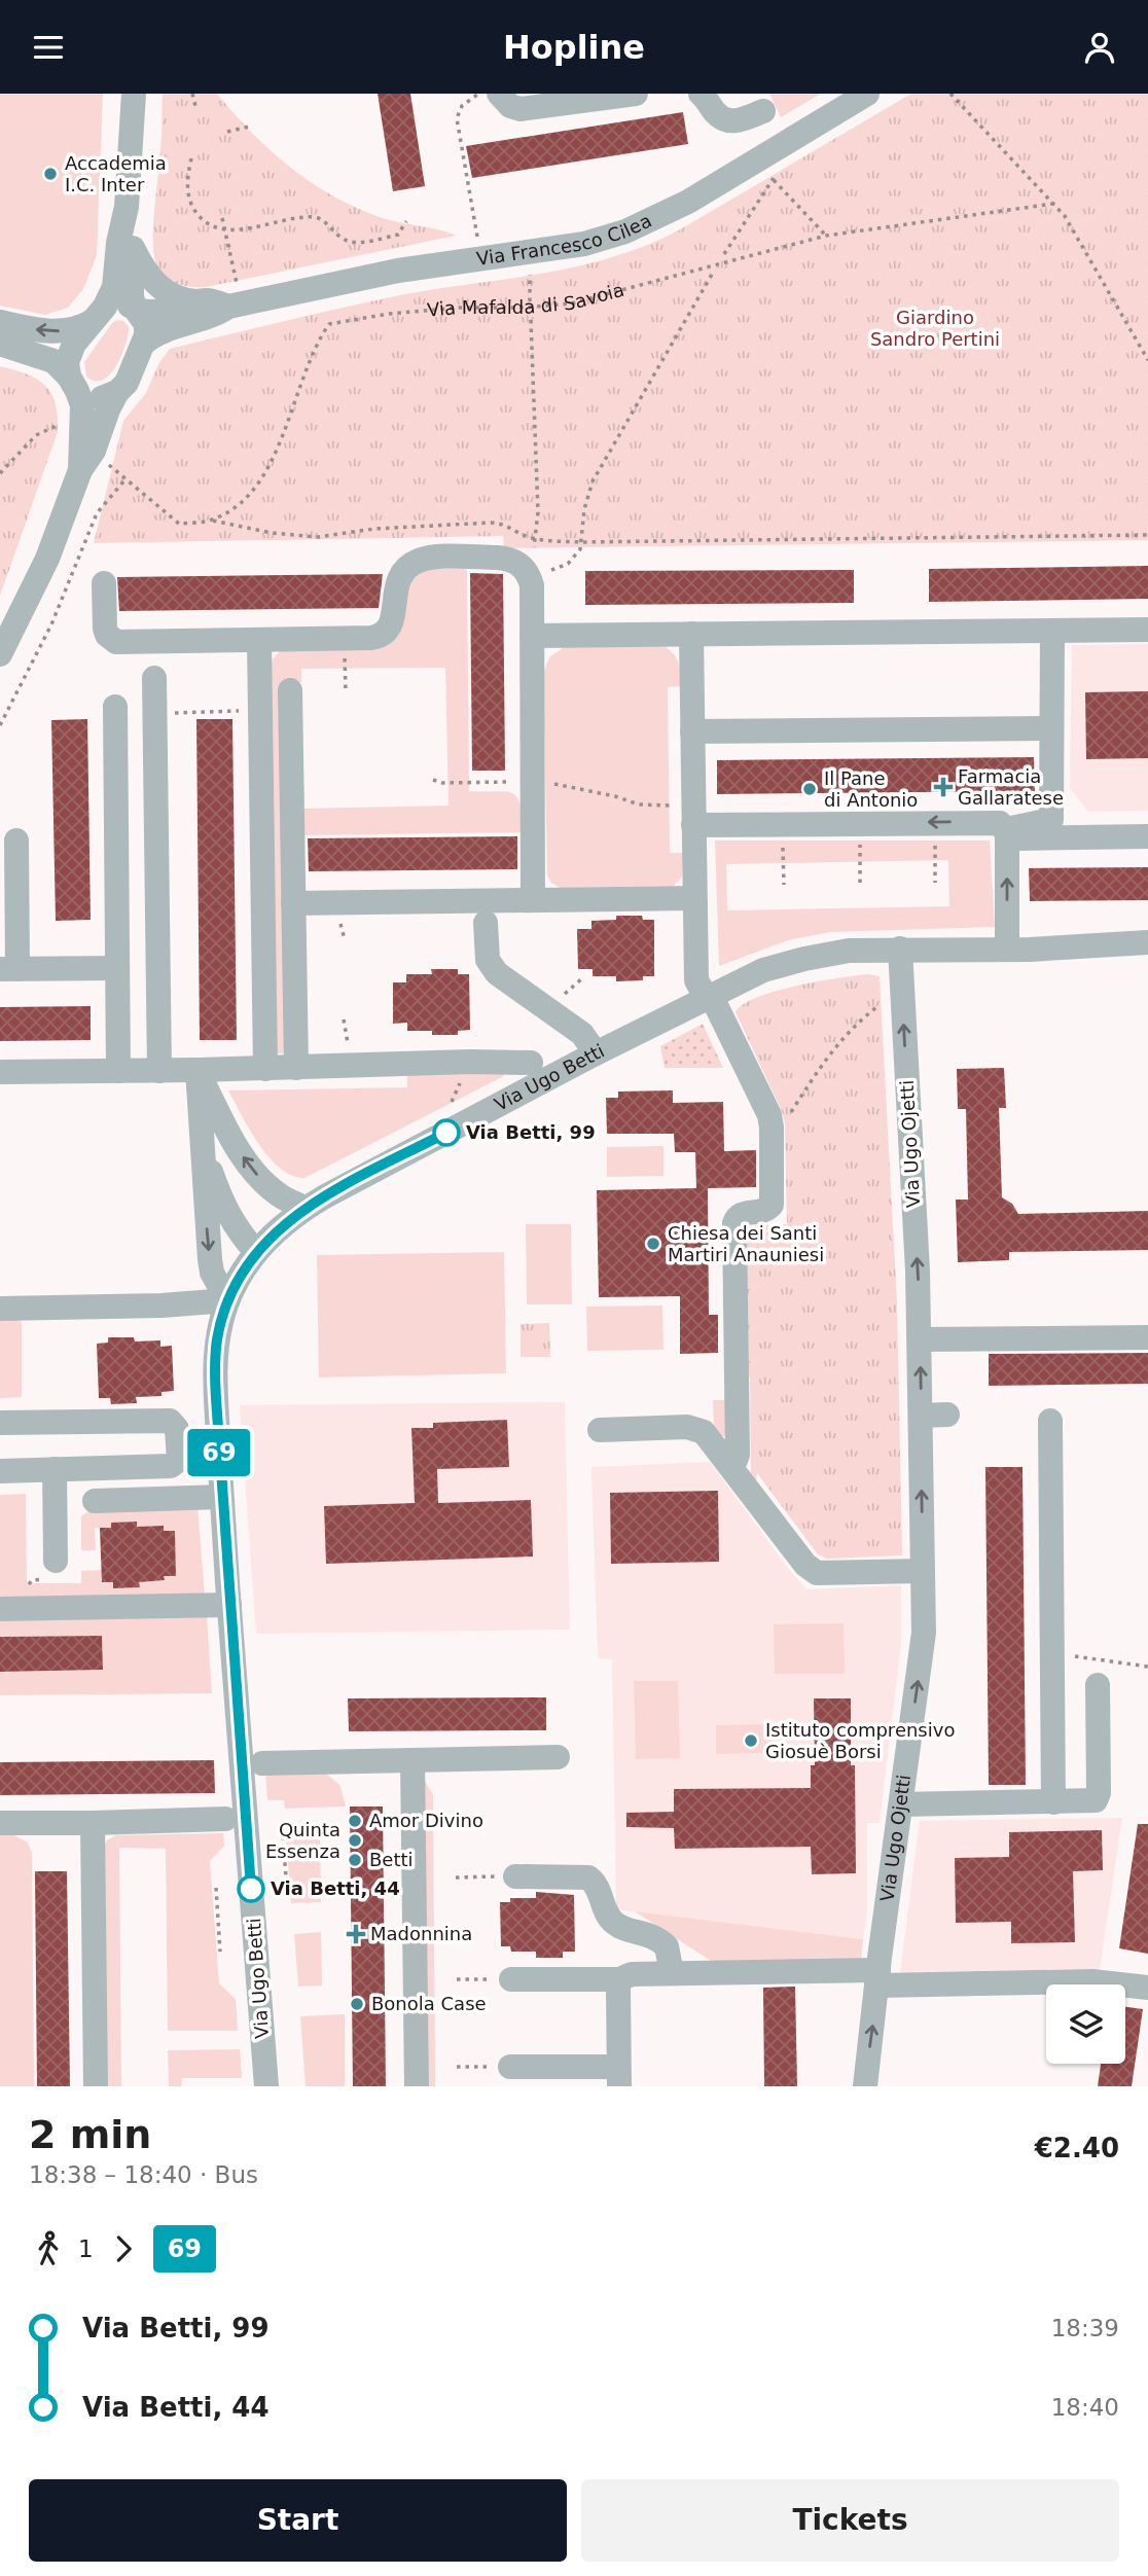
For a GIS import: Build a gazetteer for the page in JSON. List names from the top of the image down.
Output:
{
  "streets": {
    "street": ["Via Francesco Cilea", "Via Ugo Betti", "Via Ugo Ojetti"],
    "path": ["Via Mafalda di Savoia"]
  },
  "crossings": [
    ["Via Ugo Betti", "Via Ugo Ojetti"]
  ],
  "parks": ["Giardino Sandro Pertini"],
  "places": {
    "other": [
      "Accademia I.C. Inter",
      "Il Pane di Antonio",
      "Via Betti, 99",
      "Chiesa dei Santi Martiri Anauniesi",
      "Istituto comprensivo Giosuè Borsi",
      "Amor Divino",
      "Quinta Essenza",
      "Betti",
      "Via Betti, 44",
      "Bonola Case"
    ],
    "health": ["Farmacia Gallaratese", "Madonnina"]
  },
  "lines": ["bus line 69"],
  "page": {
    "header": "Hopline",
    "on_map": "69",
    "heading": ["2 min", "18:38 – 18:40 · Bus", "€2.40"],
    "legs": ["1", "69"],
    "list": [
      {
        "name": "Via Betti, 99",
        "value": "18:39"
      },
      {
        "name": "Via Betti, 44",
        "value": "18:40"
      }
    ],
    "buttons": ["Start", "Tickets"]
  }
}
